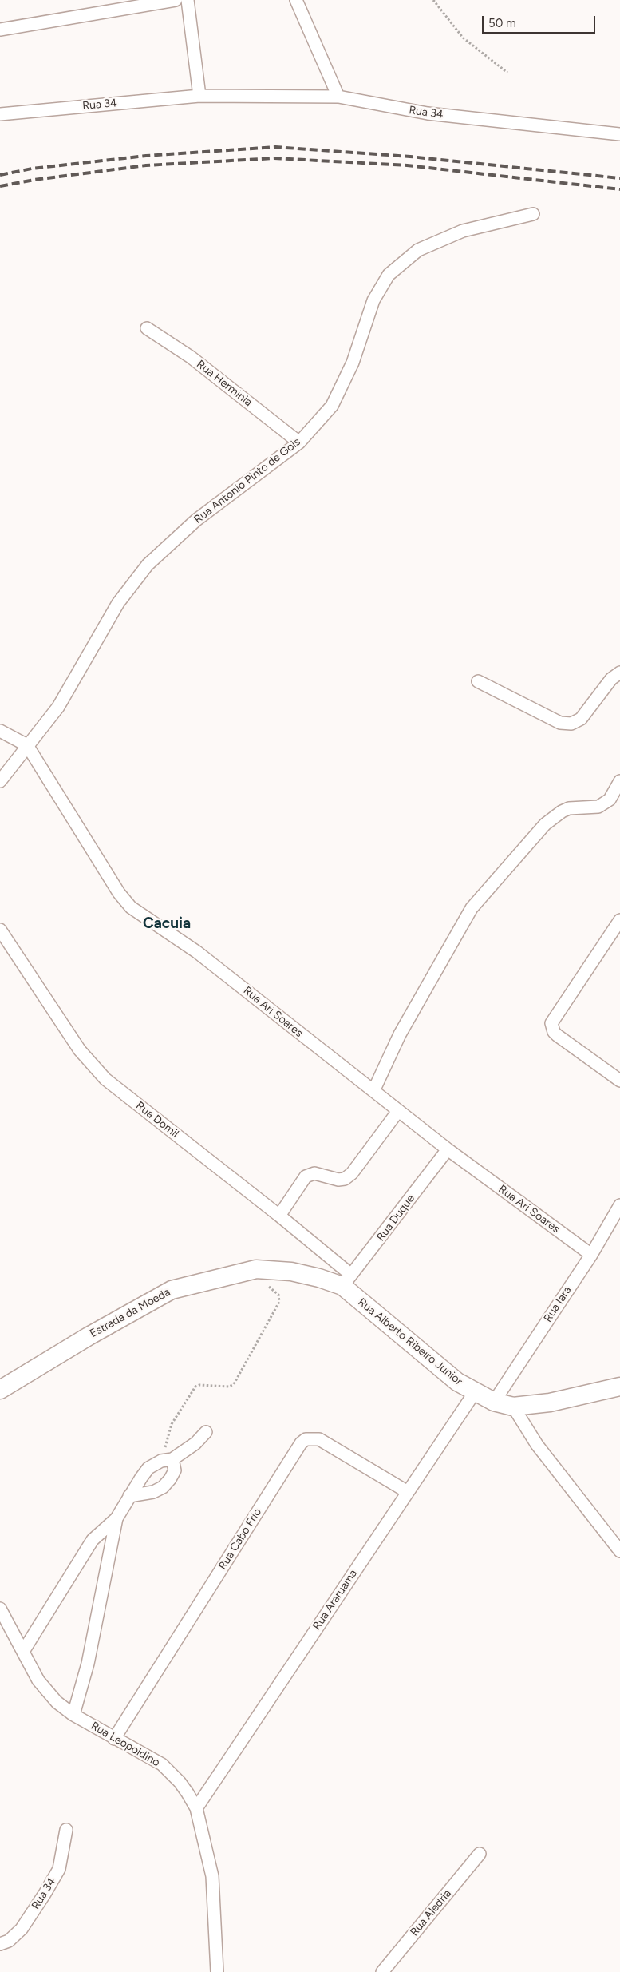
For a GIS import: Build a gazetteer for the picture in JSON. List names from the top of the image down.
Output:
{
  "streets": {
    "main road": ["Estrada da Moeda", "Rua Alberto Ribeiro Junior"],
    "street": [
      "Rua 34",
      "Rua Herminia",
      "Rua Antonio Pinto de Gois",
      "Rua Ari Soares",
      "Rua Domil",
      "Rua Duque",
      "Rua Iara",
      "Rua Cabo Frio",
      "Rua Araruama",
      "Rua Leopoldino",
      "Rua Aledria"
    ]
  },
  "crossings": [
    ["Rua Herminia", "Rua Antonio Pinto de Gois"],
    ["Rua Antonio Pinto de Gois", "Rua Ari Soares"],
    ["Rua Ari Soares", "Rua Duque"],
    ["Rua Ari Soares", "Rua Iara"],
    ["Rua Domil", "Rua Duque"],
    ["Rua Domil", "Estrada da Moeda"],
    ["Rua Domil", "Rua Alberto Ribeiro Junior"],
    ["Rua Duque", "Estrada da Moeda"],
    ["Rua Duque", "Rua Alberto Ribeiro Junior"],
    ["Rua Iara", "Rua Alberto Ribeiro Junior"],
    ["Estrada da Moeda", "Rua Alberto Ribeiro Junior"],
    ["Rua Alberto Ribeiro Junior", "Rua Araruama"],
    ["Rua Cabo Frio", "Rua Araruama"],
    ["Rua Cabo Frio", "Rua Leopoldino"],
    ["Rua Araruama", "Rua Leopoldino"]
  ],
  "districts": ["Cacuia"],
  "scale_bar": "50 m"
}
